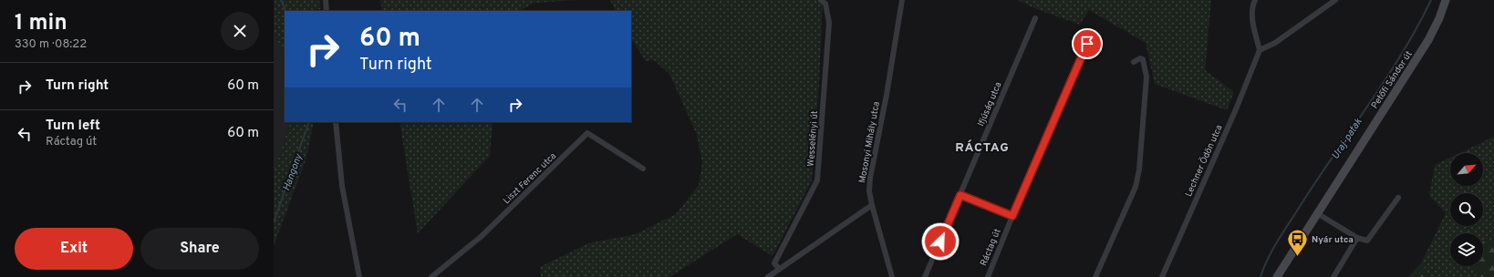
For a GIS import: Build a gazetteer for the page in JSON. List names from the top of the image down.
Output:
{
  "streets": {
    "street": [
      "Petőfi Sándor út",
      "Ifjúság utca",
      "Wesselényi út",
      "Mosonyi Mihály utca",
      "Lechner Ödön utca",
      "Liszt Ferenc utca",
      "Ráctag út"
    ]
  },
  "districts": ["RÁCTAG"],
  "water": ["Uraj-patak", "Hangony"],
  "places": {
    "bus stop": ["Nyár utca"]
  },
  "north": "top right",
  "page": {
    "heading": ["1 min", "330 m · 08:22"],
    "turn": ["60 m", "Turn right"],
    "list": [
      {
        "name": "Turn right",
        "value": "60 m"
      },
      {
        "name": "Turn left",
        "note": "Ráctag út",
        "value": "60 m"
      }
    ],
    "buttons": ["Exit", "Share"]
  }
}
